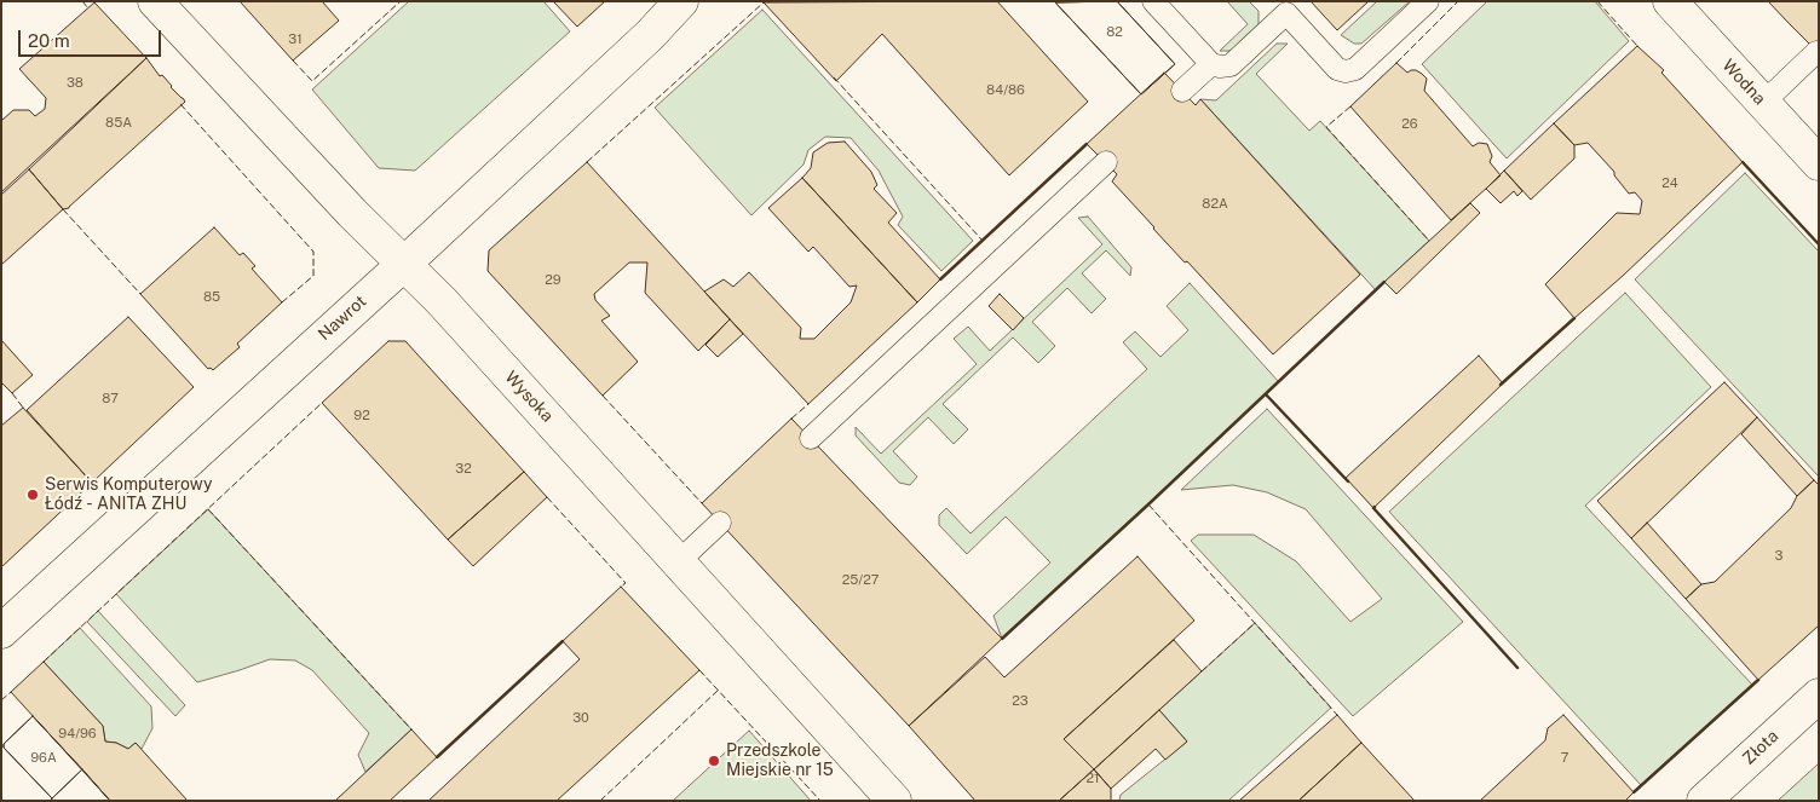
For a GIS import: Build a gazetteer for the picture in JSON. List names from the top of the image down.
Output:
{
  "streets": {
    "street": [
      "Wodna",
      "Nawrot",
      "Wysoka",
      "Złota"
    ]
  },
  "crossings": [
    ["Nawrot", "Wysoka"]
  ],
  "places": ["Serwis Komputerowy Łódź - ANITA ZHU", "Przedszkole Miejskie nr 15"],
  "house_numbers": [
    "82",
    "31",
    "38",
    "84/86",
    "85A",
    "26",
    "24",
    "82A",
    "29",
    "85",
    "87",
    "92",
    "32",
    "3",
    "25/27",
    "23",
    "30",
    "94/96",
    "96A",
    "7",
    "21"
  ],
  "scale_bar": "20 m"
}
